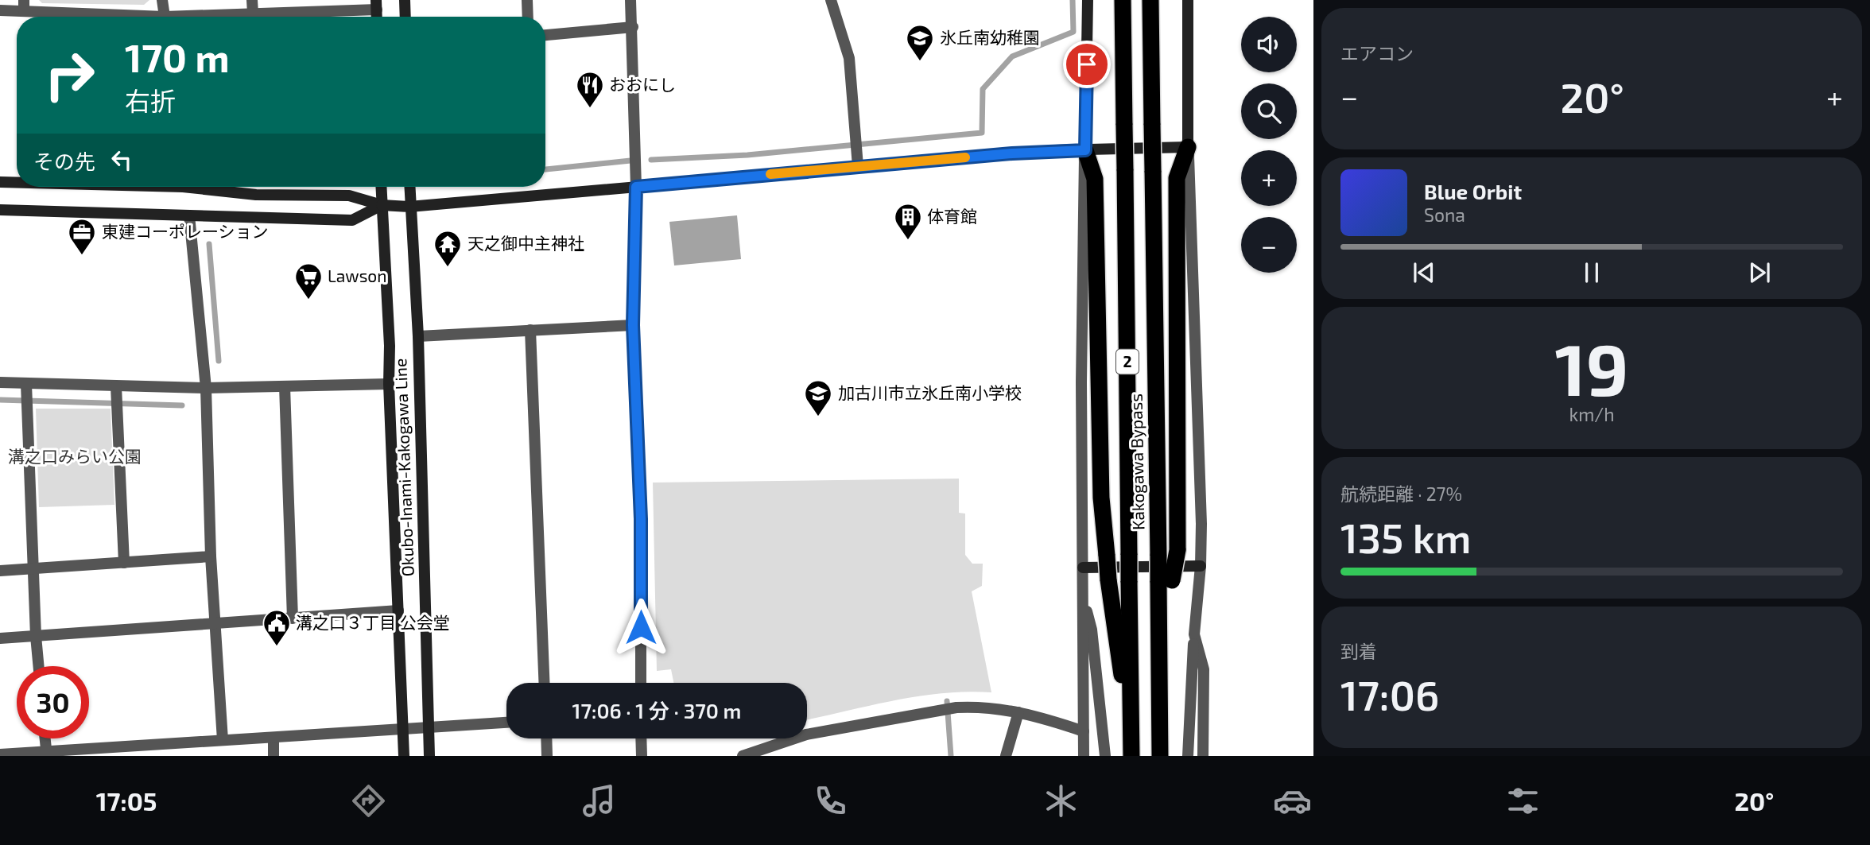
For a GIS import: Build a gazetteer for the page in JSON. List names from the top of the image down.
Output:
{
  "streets": {
    "highway": ["2", "Kakogawa Bypass"],
    "main road": ["Okubo-Inami-Kakogawa Line"]
  },
  "parks": ["溝之口みらい公園"],
  "places": {
    "school or university": ["氷丘南幼稚園", "加古川市立氷丘南小学校"],
    "restaurant": ["おおにし"],
    "building": ["体育館"],
    "office": ["東建コーポレーション"],
    "temple": ["天之御中主神社"],
    "supermarket": ["Lawson"],
    "public building": ["溝之口３丁目 公会堂"]
  },
  "page": {
    "tile": [
      "エアコン",
      ["19", "km/h"],
      ["航続距離 · 27%", "135 km"],
      ["到着", "17:06"]
    ],
    "map_buttons": ["+", "−"],
    "turn": ["170 m", "右折"],
    "heat": ["−", "20°", "+"],
    "then": "その先",
    "song": ["Blue Orbit", "Sona"],
    "limit": "30",
    "trip": "17:06 · 1 分 · 370 m",
    "tabs": ["17:05", "20°"]
  }
}
